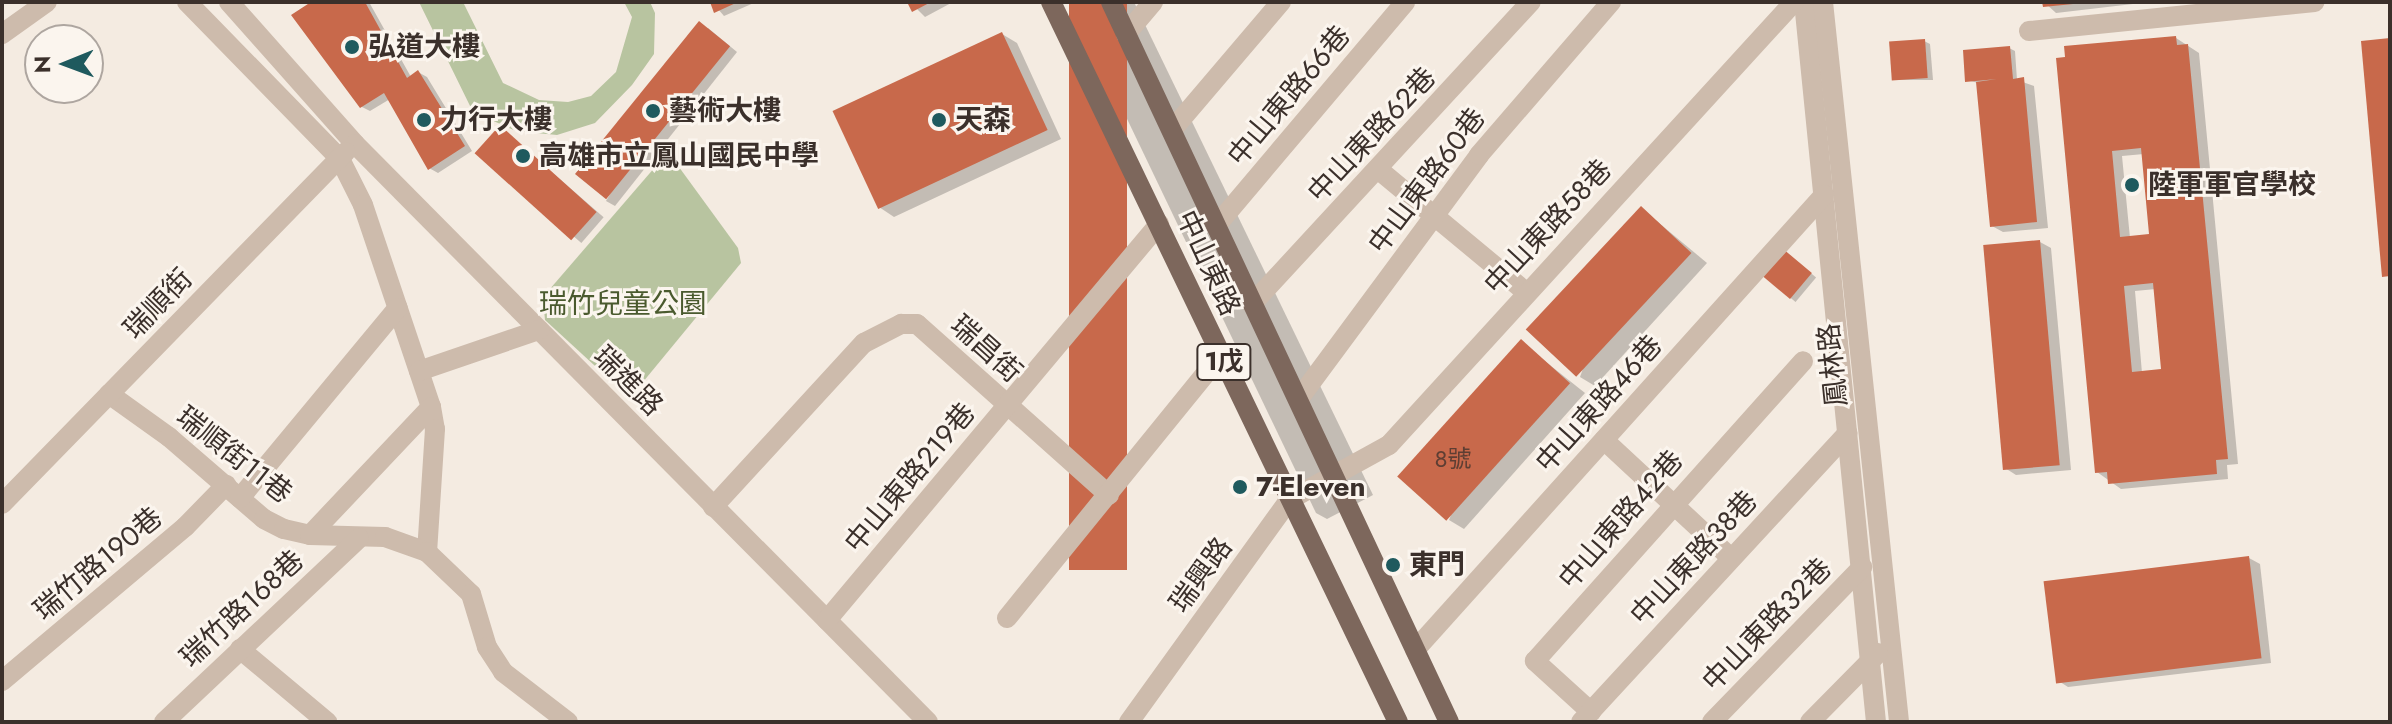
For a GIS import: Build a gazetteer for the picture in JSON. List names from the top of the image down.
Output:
{
  "streets": {
    "main road": ["中山東路", "1戊"],
    "street": [
      "中山東路66巷",
      "中山東路62巷",
      "中山東路60巷",
      "中山東路58巷",
      "瑞順街",
      "瑞昌街",
      "鳳林路",
      "瑞進路",
      "中山東路46巷",
      "瑞順街11巷",
      "中山東路219巷",
      "中山東路42巷",
      "中山東路38巷",
      "瑞竹路190巷",
      "瑞興路",
      "瑞竹路168巷",
      "中山東路32巷"
    ]
  },
  "crossings": [
    ["中山東路66巷", "中山東路"],
    ["中山東路62巷", "中山東路"],
    ["中山東路60巷", "中山東路"],
    ["中山東路58巷", "中山東路"],
    ["中山東路", "中山東路46巷"],
    ["中山東路", "中山東路219巷"],
    ["中山東路", "瑞興路"],
    ["瑞順街", "瑞進路"],
    ["瑞順街", "瑞順街11巷"],
    ["瑞昌街", "瑞進路"],
    ["瑞昌街", "中山東路219巷"],
    ["鳳林路", "中山東路46巷"],
    ["鳳林路", "中山東路38巷"],
    ["鳳林路", "中山東路32巷"],
    ["瑞進路", "中山東路219巷"],
    ["瑞順街11巷", "瑞竹路190巷"],
    ["瑞順街11巷", "瑞竹路168巷"],
    ["中山東路42巷", "中山東路38巷"]
  ],
  "parks": ["瑞竹兒童公園"],
  "places": [
    "弘道大樓",
    "藝術大樓",
    "力行大樓",
    "天森",
    "高雄市立鳳山國民中學",
    "陸軍軍官學校",
    "7-Eleven",
    "東門"
  ],
  "house_numbers": ["8號"],
  "north": "left"
}
